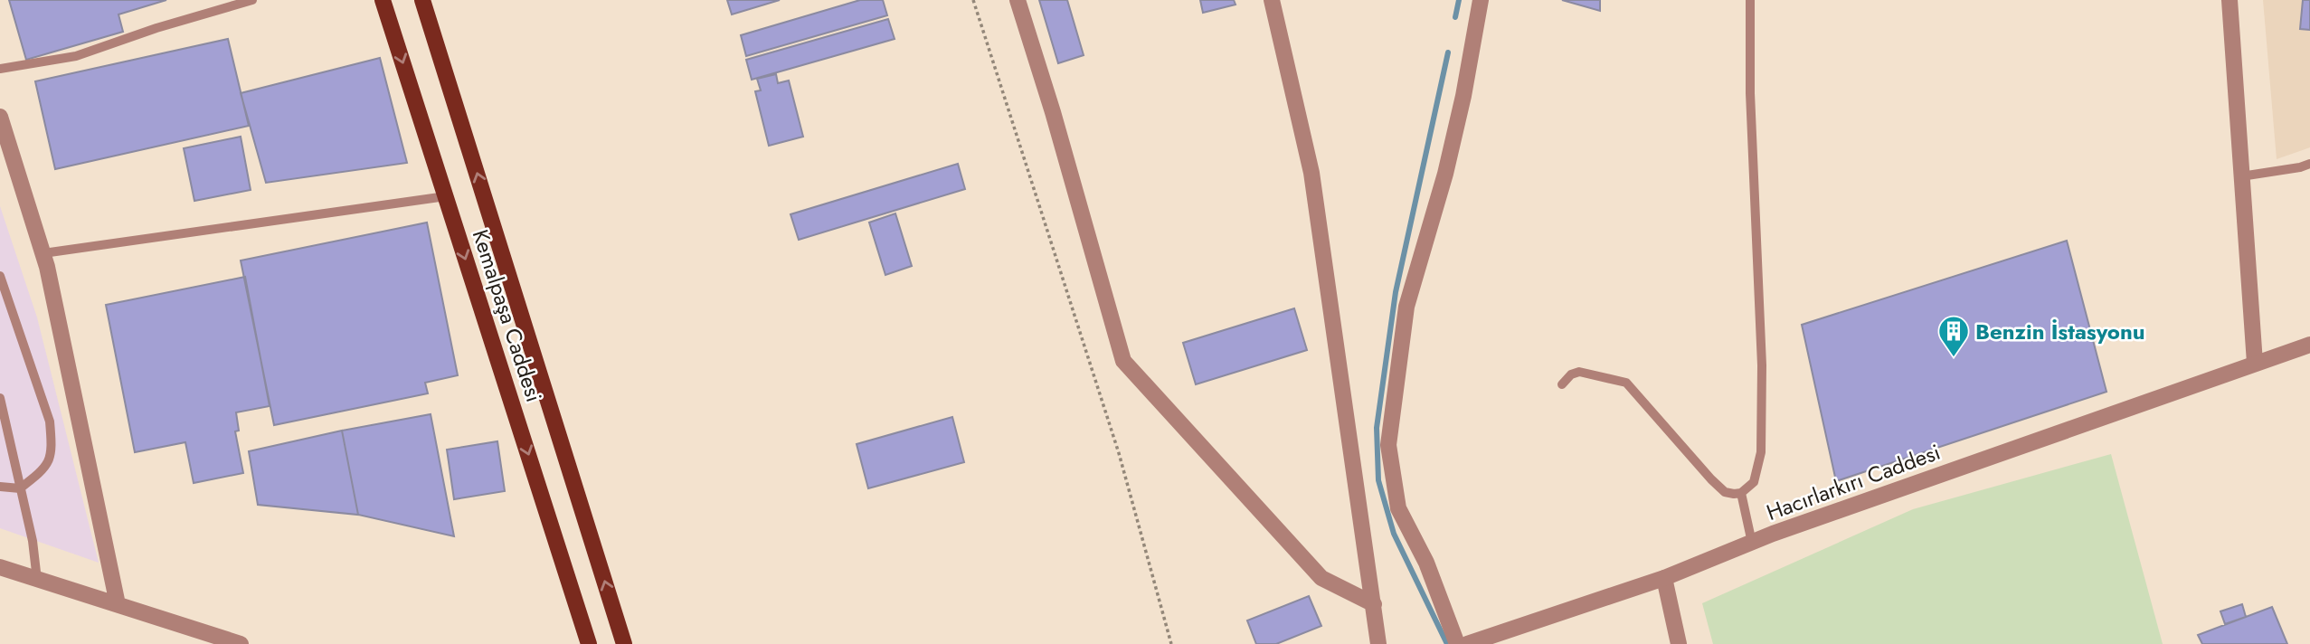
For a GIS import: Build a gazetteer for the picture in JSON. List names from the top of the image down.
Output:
{
  "streets": {
    "main road": ["Kemalpaşa Caddesi"],
    "street": ["Hacırlarkırı Caddesi"]
  },
  "places": {
    "building": ["Benzin İstasyonu"]
  }
}
